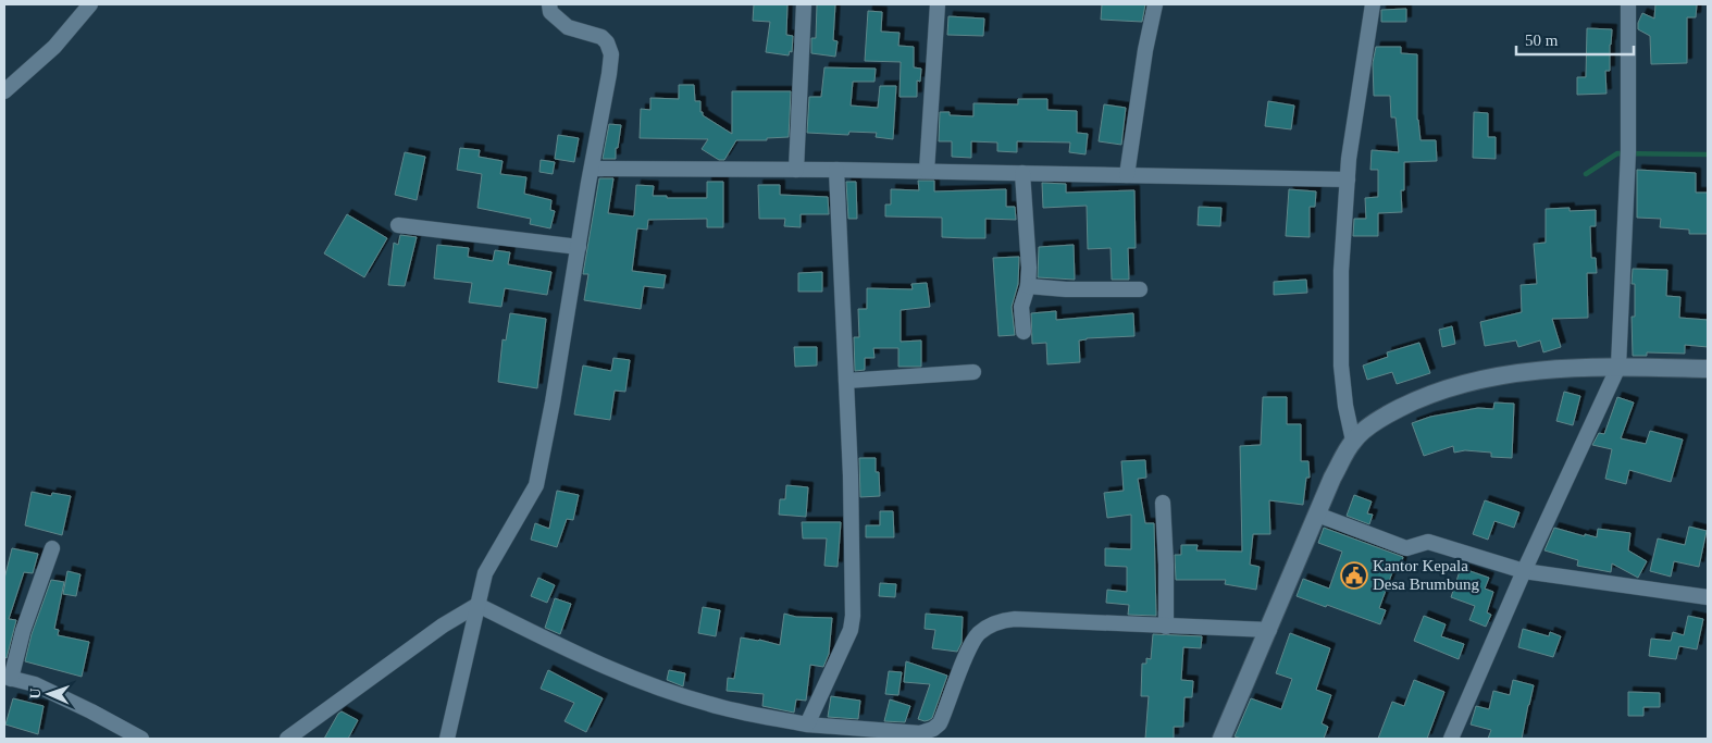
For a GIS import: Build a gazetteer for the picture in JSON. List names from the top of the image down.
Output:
{
  "places": {
    "public building": ["Kantor Kepala Desa Brumbung"]
  },
  "scale_bar": "50 m",
  "north": "left"
}
